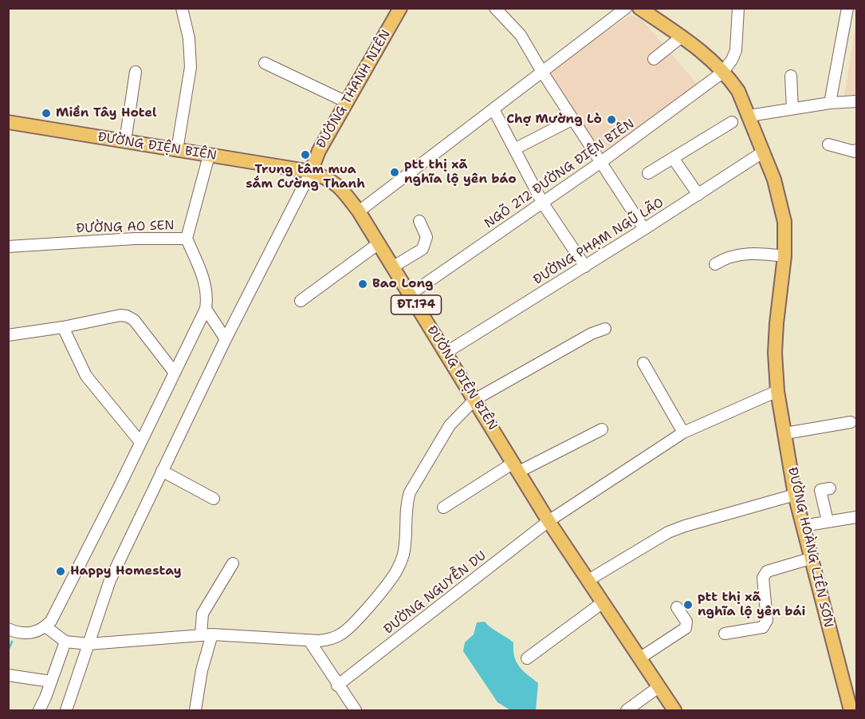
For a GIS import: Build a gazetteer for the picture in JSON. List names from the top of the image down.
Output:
{
  "streets": {
    "main road": [
      "ĐƯỜNG THANH NIÊN",
      "ĐƯỜNG ĐIỆN BIÊN",
      "ĐT.174",
      "ĐƯỜNG HOÀNG LIÊN SƠN"
    ],
    "street": [
      "NGÕ 212 ĐƯỜNG ĐIỆN BIÊN",
      "ĐƯỜNG AO SEN",
      "ĐƯỜNG PHẠM NGŨ LÃO",
      "ĐƯỜNG NGUYỄN DU"
    ]
  },
  "crossings": [
    ["ĐƯỜNG THANH NIÊN", "ĐƯỜNG ĐIỆN BIÊN"],
    ["ĐƯỜNG ĐIỆN BIÊN", "NGÕ 212 ĐƯỜNG ĐIỆN BIÊN"],
    ["ĐƯỜNG ĐIỆN BIÊN", "ĐƯỜNG AO SEN"],
    ["ĐƯỜNG ĐIỆN BIÊN", "ĐƯỜNG PHẠM NGŨ LÃO"],
    ["ĐƯỜNG ĐIỆN BIÊN", "ĐƯỜNG NGUYỄN DU"],
    ["NGÕ 212 ĐƯỜNG ĐIỆN BIÊN", "ĐƯỜNG HOÀNG LIÊN SƠN"],
    ["ĐƯỜNG PHẠM NGŨ LÃO", "ĐƯỜNG HOÀNG LIÊN SƠN"],
    ["ĐƯỜNG HOÀNG LIÊN SƠN", "ĐƯỜNG NGUYỄN DU"]
  ],
  "places": [
    "Miền Tây Hotel",
    "Chợ Mường Lò",
    "Trung tâm mua sắm Cường Thanh",
    "ptt thị xã nghĩa lộ yên báo",
    "Bao Long",
    "Happy Homestay",
    "ptt thị xã nghĩa lộ yên bái"
  ]
}
